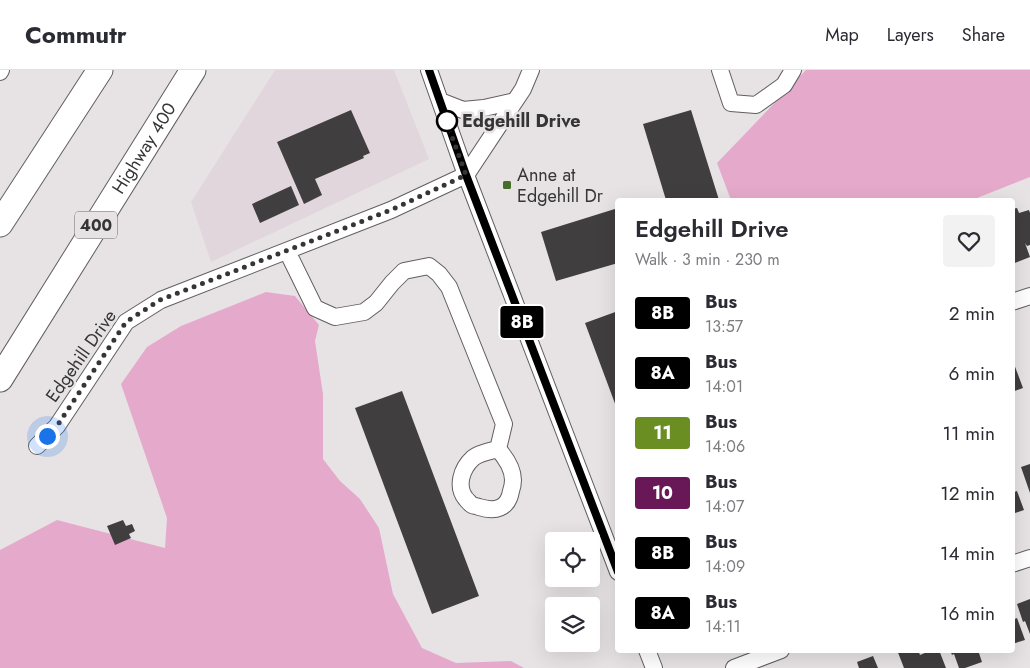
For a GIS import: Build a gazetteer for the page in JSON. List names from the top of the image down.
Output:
{
  "streets": {
    "highway": ["Highway 400", "400"],
    "street": ["Edgehill Drive"]
  },
  "places": {
    "other": ["Edgehill Drive"],
    "transit": ["Anne at Edgehill Dr"]
  },
  "lines": ["bus line 8B"],
  "page": {
    "header": "Commutr",
    "nav": ["Map", "Layers", "Share"],
    "on_map": "8B",
    "heading": ["Edgehill Drive", "Walk · 3 min · 230 m"],
    "list": [
      {
        "mark": "8B",
        "name": "Bus",
        "note": "13:57",
        "value": "2 min"
      },
      {
        "mark": "8A",
        "name": "Bus",
        "note": "14:01",
        "value": "6 min"
      },
      {
        "mark": "11",
        "name": "Bus",
        "note": "14:06",
        "value": "11 min"
      },
      {
        "mark": "10",
        "name": "Bus",
        "note": "14:07",
        "value": "12 min"
      },
      {
        "mark": "8B",
        "name": "Bus",
        "note": "14:09",
        "value": "14 min"
      },
      {
        "mark": "8A",
        "name": "Bus",
        "note": "14:11",
        "value": "16 min"
      }
    ]
  }
}
